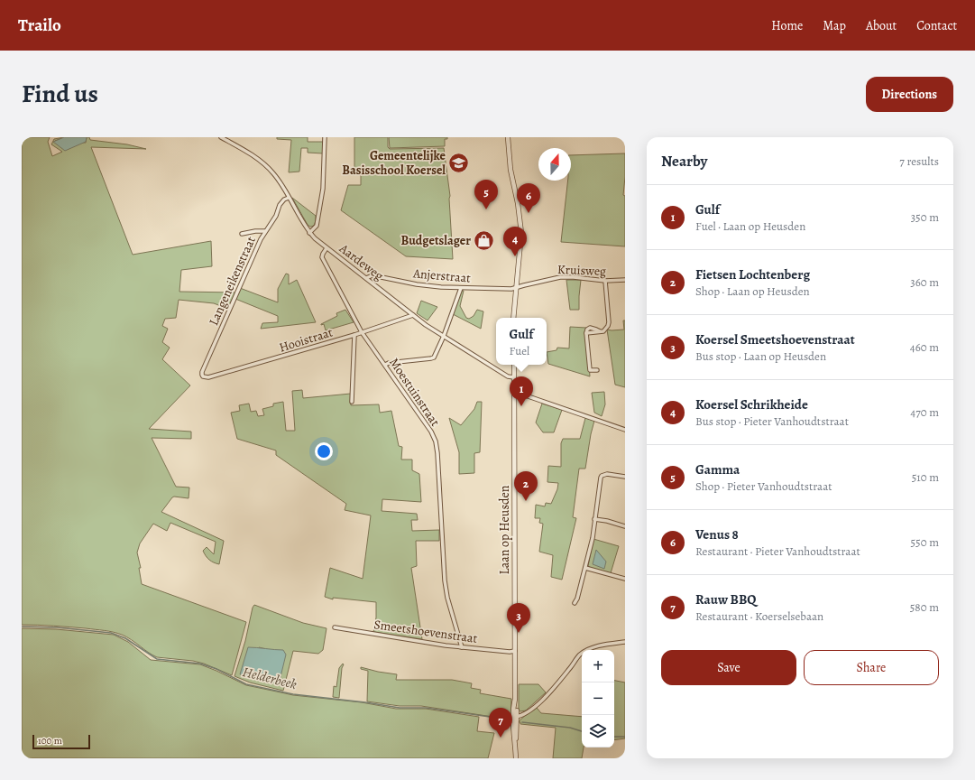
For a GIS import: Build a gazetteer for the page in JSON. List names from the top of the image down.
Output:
{
  "streets": {
    "street": [
      "Aardeweg",
      "Kruisweg",
      "Anjerstraat",
      "Langeneikenstraat",
      "Hooistraat",
      "Moestuinstraat",
      "Laan op Heusden",
      "Smeetshoevenstraat"
    ]
  },
  "crossings": [
    ["Aardeweg", "Anjerstraat"],
    ["Aardeweg", "Langeneikenstraat"],
    ["Aardeweg", "Hooistraat"],
    ["Aardeweg", "Moestuinstraat"],
    ["Aardeweg", "Laan op Heusden"],
    ["Kruisweg", "Anjerstraat"],
    ["Langeneikenstraat", "Hooistraat"],
    ["Hooistraat", "Moestuinstraat"],
    ["Moestuinstraat", "Smeetshoevenstraat"],
    ["Laan op Heusden", "Smeetshoevenstraat"]
  ],
  "water": ["Helderbeek"],
  "places": {
    "school or university": ["Gemeentelijke Basisschool Koersel"],
    "shop": ["Budgetslager"]
  },
  "scale_bar": "100 m",
  "north": "top",
  "page": {
    "header": "Trailo",
    "nav": [
      "Home",
      "Map",
      "About",
      "Contact"
    ],
    "title": "Find us",
    "buttons": [
      "Directions",
      ["Save", "Share"]
    ],
    "heading": ["Nearby", "7 results"],
    "pins": [
      "5",
      "6",
      "4",
      "1",
      "2",
      "3",
      "7"
    ],
    "list": [
      {
        "mark": "1",
        "name": "Gulf",
        "note": "Fuel · Laan op Heusden",
        "value": "350 m"
      },
      {
        "mark": "2",
        "name": "Fietsen Lochtenberg",
        "note": "Shop · Laan op Heusden",
        "value": "360 m"
      },
      {
        "mark": "3",
        "name": "Koersel Smeetshoevenstraat",
        "note": "Bus stop · Laan op Heusden",
        "value": "460 m"
      },
      {
        "mark": "4",
        "name": "Koersel Schrikheide",
        "note": "Bus stop · Pieter Vanhoudtstraat",
        "value": "470 m"
      },
      {
        "mark": "5",
        "name": "Gamma",
        "note": "Shop · Pieter Vanhoudtstraat",
        "value": "510 m"
      },
      {
        "mark": "6",
        "name": "Venus 8",
        "note": "Restaurant · Pieter Vanhoudtstraat",
        "value": "550 m"
      },
      {
        "mark": "7",
        "name": "Rauw BBQ",
        "note": "Restaurant · Koerselsebaan",
        "value": "580 m"
      }
    ],
    "popup": ["Gulf", "Fuel"],
    "map_buttons": ["+", "−"],
    "scale": "100 m"
  }
}
